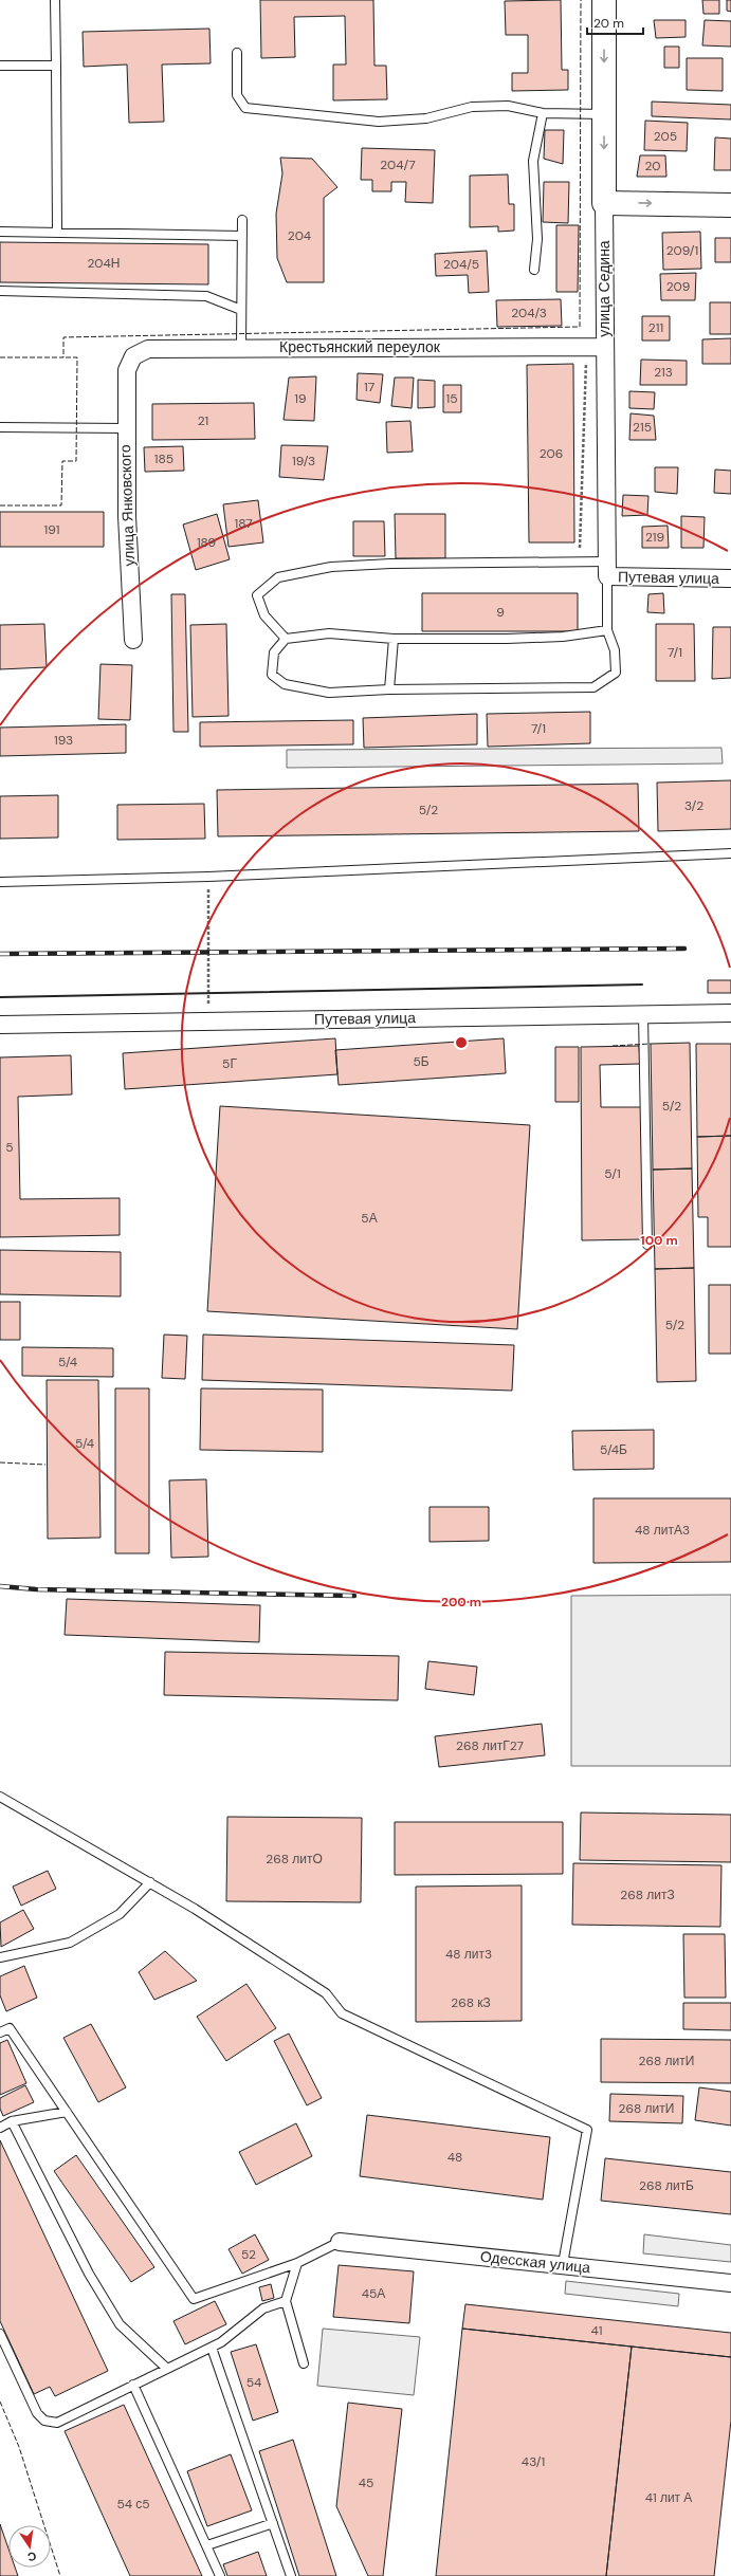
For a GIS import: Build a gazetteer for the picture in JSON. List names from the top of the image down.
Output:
{
  "streets": {
    "main road": ["улица Седина"],
    "street": [
      "Крестьянский переулок",
      "улица Янковского",
      "Путевая улица",
      "Одесская улица"
    ]
  },
  "crossings": [
    ["улица Седина", "Крестьянский переулок"],
    ["улица Седина", "Путевая улица"],
    ["Крестьянский переулок", "улица Янковского"]
  ],
  "one_way": ["улица Седина"],
  "house_numbers": [
    "205",
    "204/7",
    "20",
    "204",
    "209/1",
    "204Н",
    "204/5",
    "209",
    "204/3",
    "211",
    "213",
    "17",
    "19",
    "15",
    "21",
    "215",
    "206",
    "185",
    "19/3",
    "187",
    "191",
    "219",
    "189",
    "9",
    "7/1",
    "7/1",
    "193",
    "3/2",
    "5/2",
    "5Б",
    "5Г",
    "5/2",
    "5",
    "5/1",
    "5А",
    "5/2",
    "5/4",
    "5/4",
    "5/4Б",
    "48 литА3",
    "268 литГ27",
    "268 литО",
    "268 литЗ",
    "48 лит3",
    "268 кЗ",
    "268 литИ",
    "268 литИ",
    "48",
    "268 литБ",
    "52",
    "45А",
    "41",
    "54",
    "43/1",
    "45",
    "41 лит А",
    "54 с5"
  ],
  "scale_bar": "20 m",
  "north": "bottom",
  "rings": ["100 m", "200 m"]
}
